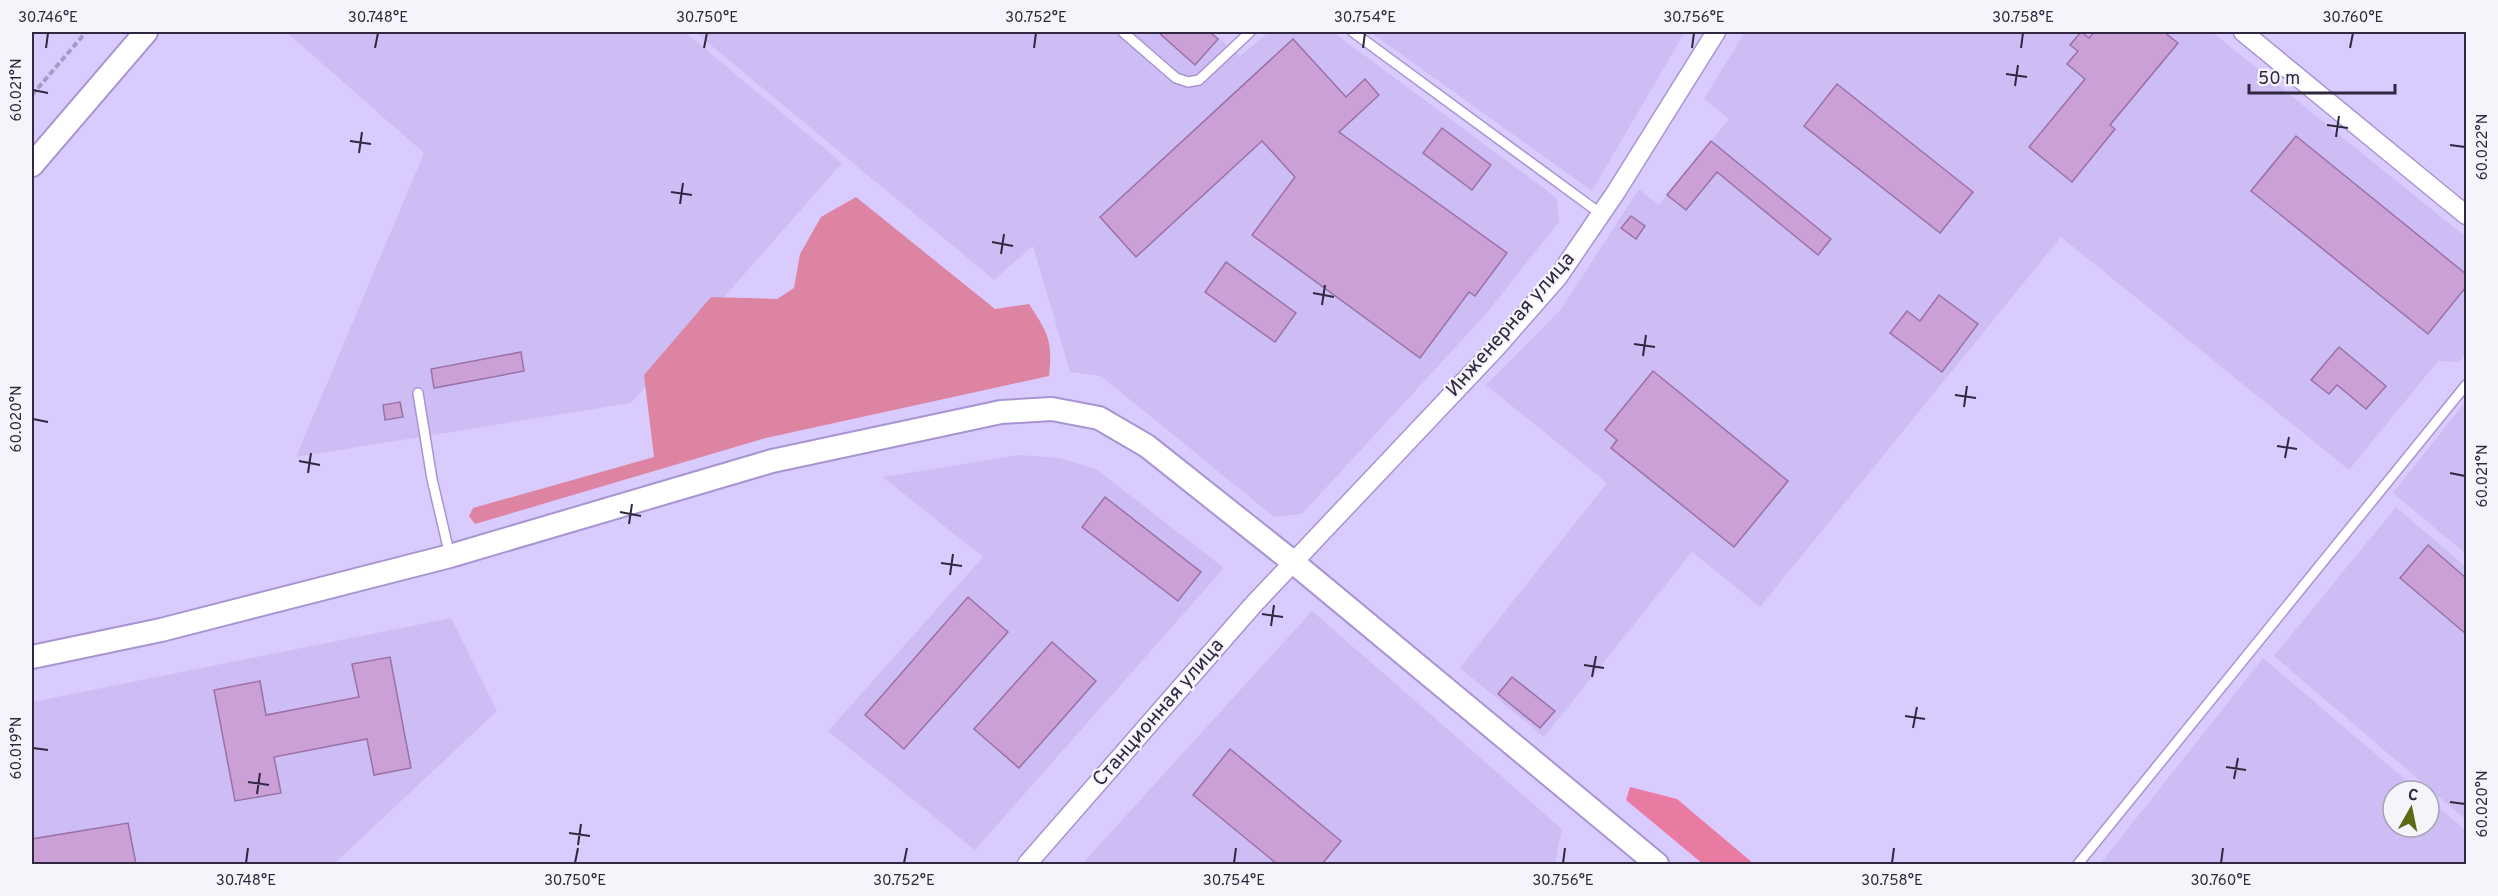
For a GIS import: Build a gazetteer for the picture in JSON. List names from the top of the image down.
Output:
{
  "streets": {
    "street": ["Инженерная улица", "Станционная улица"]
  },
  "crossings": [
    ["Инженерная улица", "Станционная улица"]
  ],
  "scale_bar": "50 m",
  "north": "top",
  "coordinates": [
    "30.746°E",
    "30.748°E",
    "30.750°E",
    "30.752°E",
    "30.754°E",
    "30.756°E",
    "30.758°E",
    "30.760°E",
    "60.021°N",
    "60.022°N",
    "60.020°N",
    "60.019°N"
  ]
}
